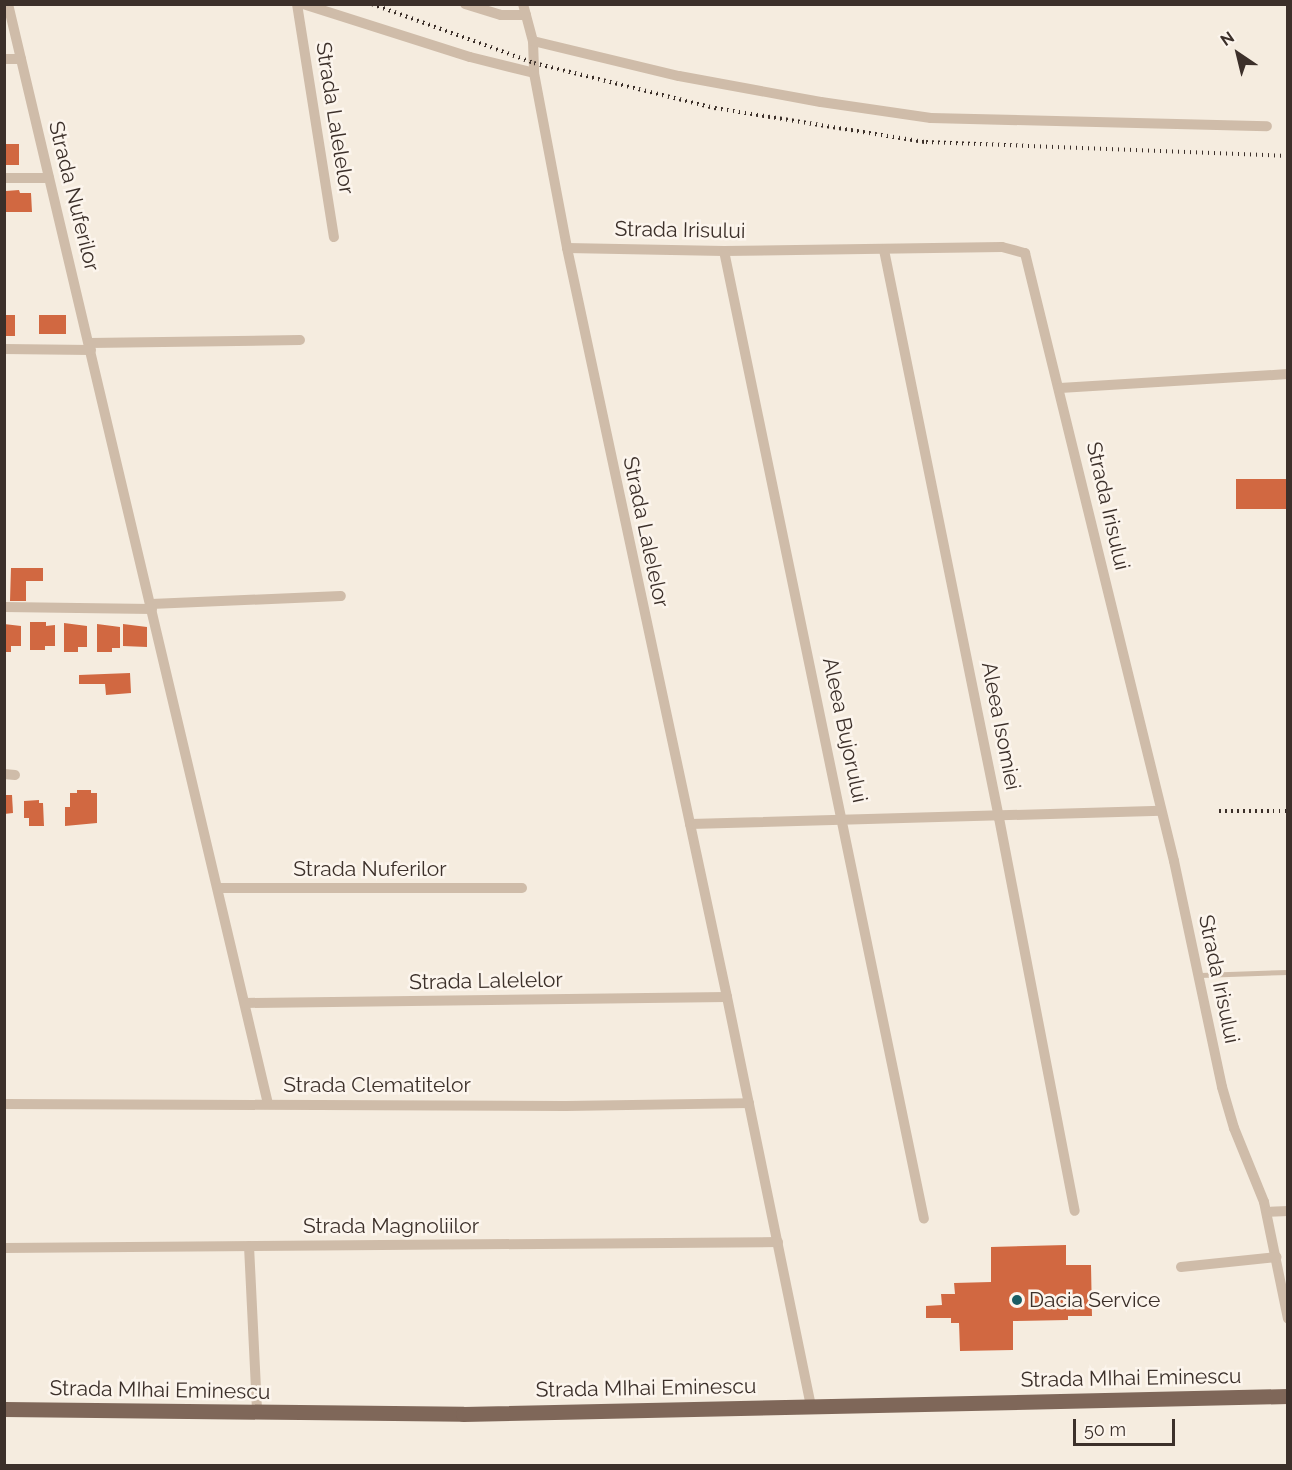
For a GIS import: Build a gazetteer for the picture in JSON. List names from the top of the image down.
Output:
{
  "streets": {
    "main road": ["Strada MIhai Eminescu"],
    "street": [
      "Strada Lalelelor",
      "Strada Nuferilor",
      "Strada Irisului",
      "Aleea Isomiei",
      "Aleea Bujorului",
      "Strada Clematitelor",
      "Strada Magnoliilor"
    ]
  },
  "crossings": [
    ["Strada Lalelelor", "Strada Nuferilor"],
    ["Strada Lalelelor", "Strada Irisului"],
    ["Strada Lalelelor", "Strada Clematitelor"],
    ["Strada Lalelelor", "Strada Magnoliilor"],
    ["Strada Lalelelor", "Strada MIhai Eminescu"],
    ["Strada Nuferilor", "Strada Clematitelor"],
    ["Strada Irisului", "Aleea Isomiei"],
    ["Strada Irisului", "Aleea Bujorului"]
  ],
  "places": ["Dacia Service"],
  "scale_bar": "50 m",
  "north": "top left"
}
